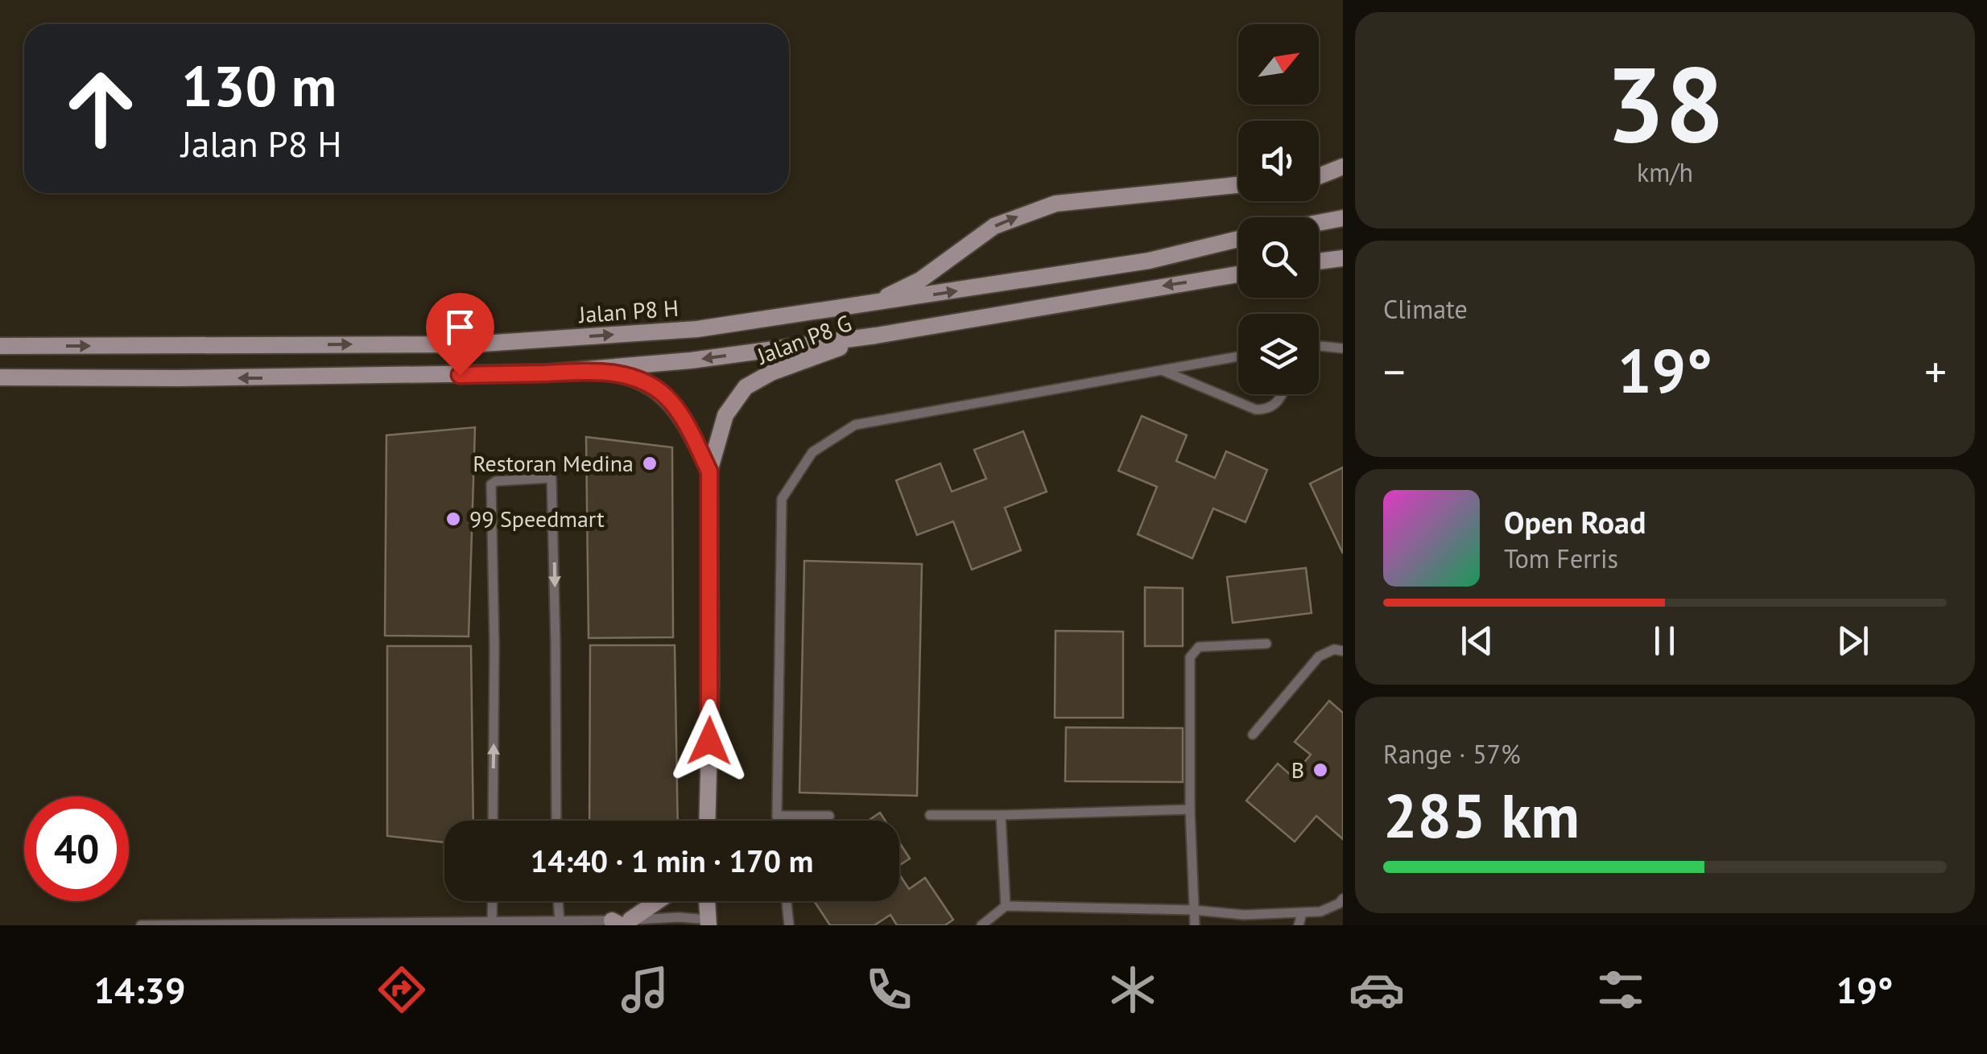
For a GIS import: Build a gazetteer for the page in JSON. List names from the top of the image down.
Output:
{
  "streets": {
    "street": ["Jalan P8 H", "Jalan P8 G"]
  },
  "places": ["Restoran Medina", "99 Speedmart", "B"],
  "north": "top right",
  "page": {
    "tile": [
      ["38", "km/h"],
      "Climate",
      ["Range · 57%", "285 km"]
    ],
    "turn": ["130 m", "Jalan P8 H"],
    "heat": ["−", "19°", "+"],
    "song": ["Open Road", "Tom Ferris"],
    "limit": "40",
    "trip": "14:40 · 1 min · 170 m",
    "tabs": ["14:39", "19°"]
  }
}
